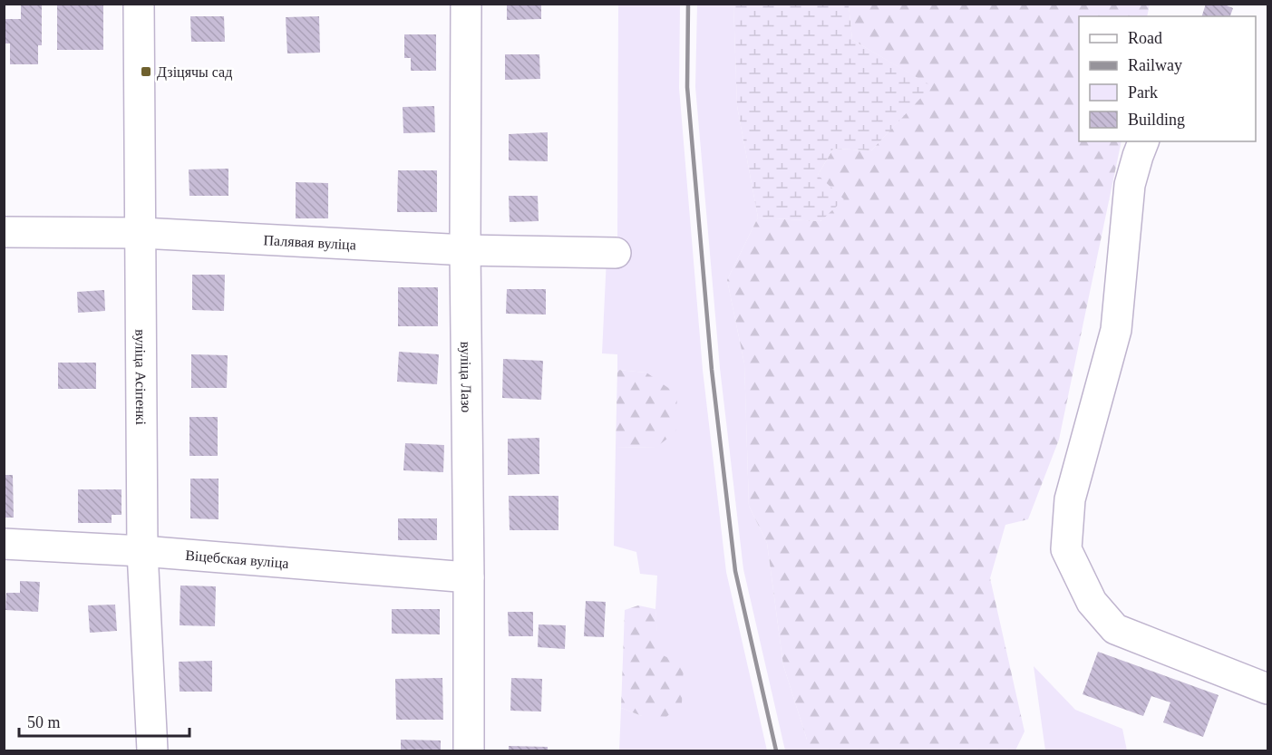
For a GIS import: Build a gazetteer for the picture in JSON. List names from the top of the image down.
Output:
{
  "streets": {
    "street": [
      "Палявая вуліца",
      "вуліца Асіпенкі",
      "вуліца Лазо",
      "Віцебская вуліца"
    ]
  },
  "crossings": [
    ["Палявая вуліца", "вуліца Асіпенкі"],
    ["Палявая вуліца", "вуліца Лазо"],
    ["вуліца Асіпенкі", "Віцебская вуліца"],
    ["вуліца Лазо", "Віцебская вуліца"]
  ],
  "places": {
    "transit": ["Дзіцячы сад"]
  },
  "legend": [
    "Road",
    "Railway",
    "Park",
    "Building"
  ],
  "scale_bar": "50 m"
}
